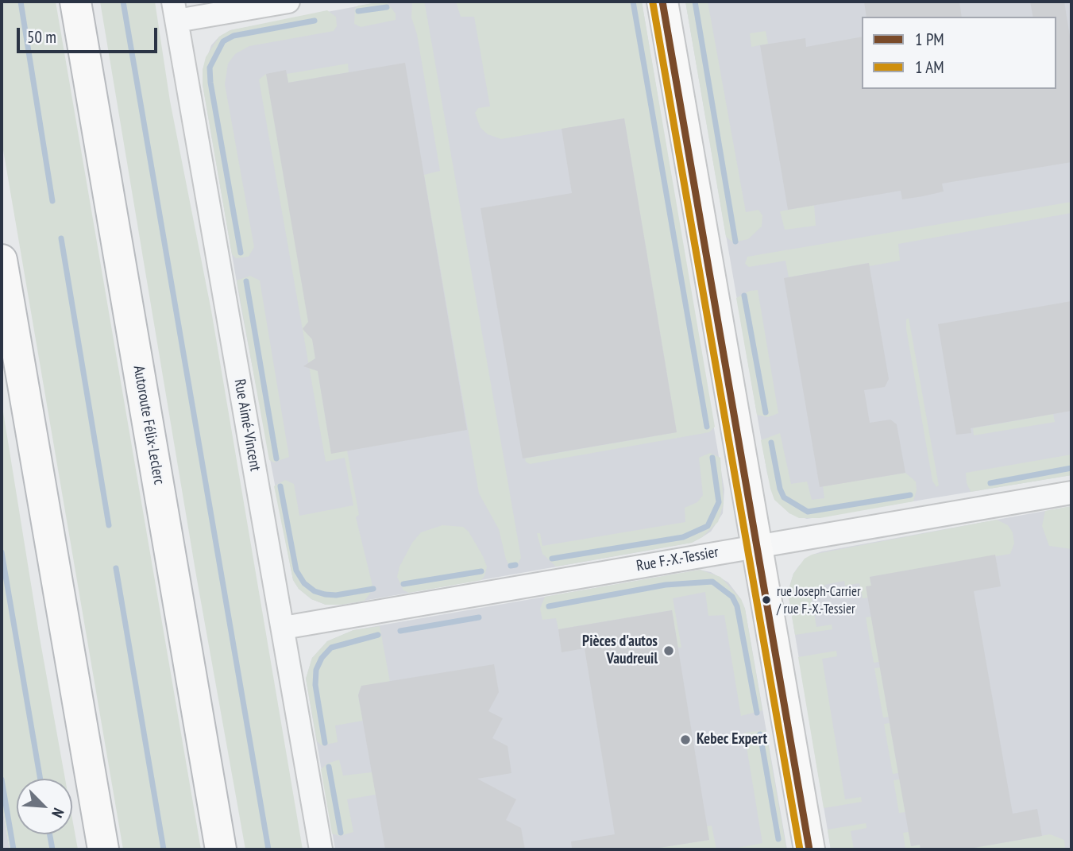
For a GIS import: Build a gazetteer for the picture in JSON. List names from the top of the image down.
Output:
{
  "streets": {
    "main road": ["Autoroute Félix-Leclerc"],
    "street": ["Rue Aimé-Vincent", "Rue F.-X.-Tessier"]
  },
  "crossings": [
    ["Rue Aimé-Vincent", "Rue F.-X.-Tessier"]
  ],
  "places": ["rue Joseph-Carrier / rue F.-X.-Tessier", "Pièces d'autos Vaudreuil", "Kebec Expert"],
  "legend": ["1 PM", "1 AM"],
  "scale_bar": "50 m",
  "north": "bottom right"
}
